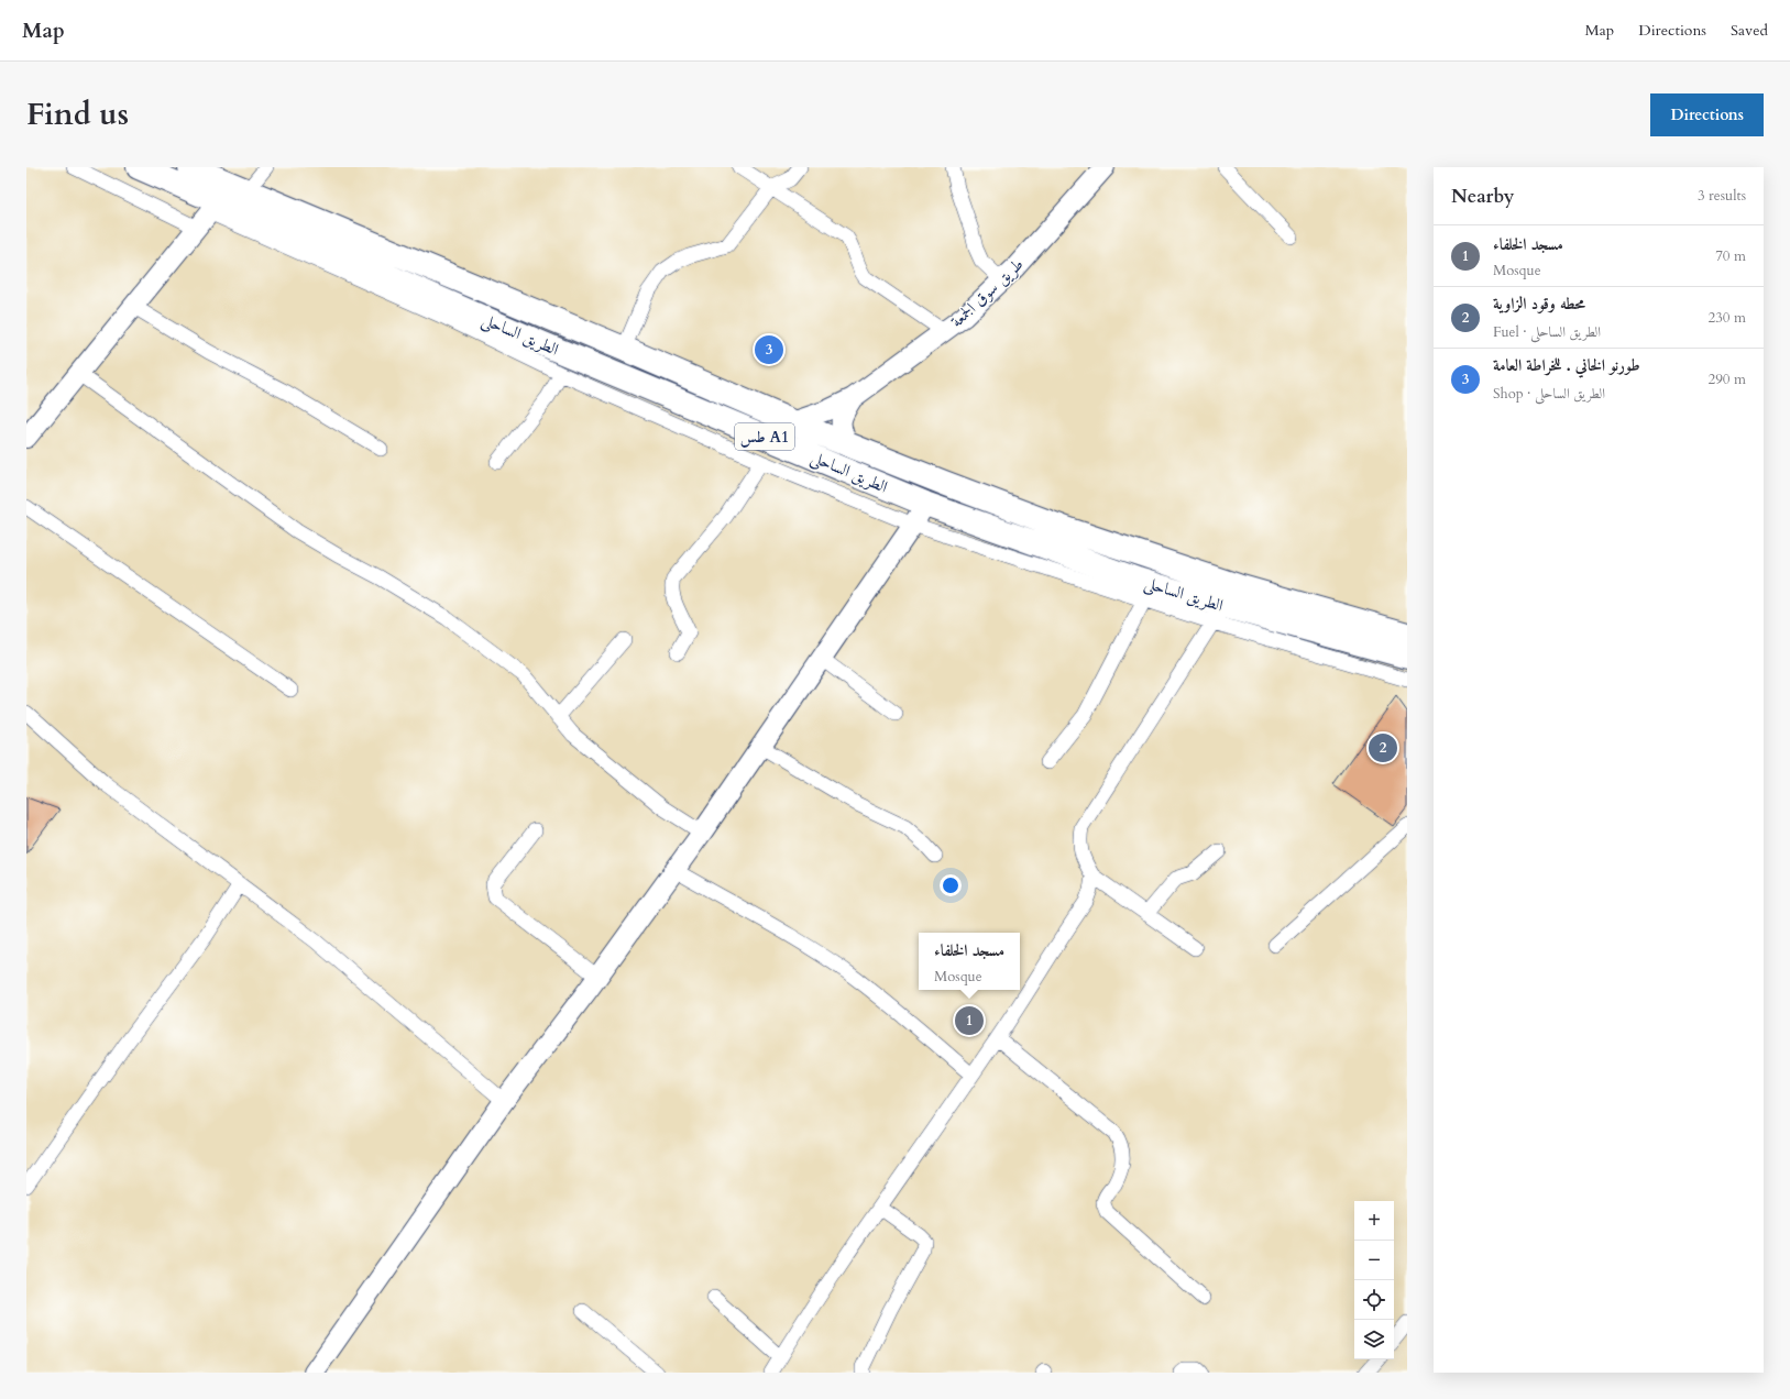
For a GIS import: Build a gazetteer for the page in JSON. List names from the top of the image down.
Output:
{
  "streets": {
    "highway": ["الطريق الساحلى", "طس A1"],
    "street": ["طريق سوق الجمعة"]
  },
  "crossings": [
    ["طريق سوق الجمعة", "الطريق الساحلى"]
  ],
  "page": {
    "header": "Map",
    "nav": ["Map", "Directions", "Saved"],
    "title": "Find us",
    "buttons": "Directions",
    "heading": ["Nearby", "3 results"],
    "list": [
      {
        "mark": "1",
        "name": "مسجد الخلفاء",
        "note": "Mosque",
        "value": "70 m"
      },
      {
        "mark": "2",
        "name": "محطه وقود الزاوية",
        "note": "Fuel · الطريق الساحلى",
        "value": "230 m"
      },
      {
        "mark": "3",
        "name": "طورنو الخاني . للخراطة العامة",
        "note": "Shop · الطريق الساحلى",
        "value": "290 m"
      }
    ],
    "pins": ["3", "2", "1"],
    "popup": ["مسجد الخلفاء", "Mosque"],
    "map_buttons": ["+", "−"]
  }
}
